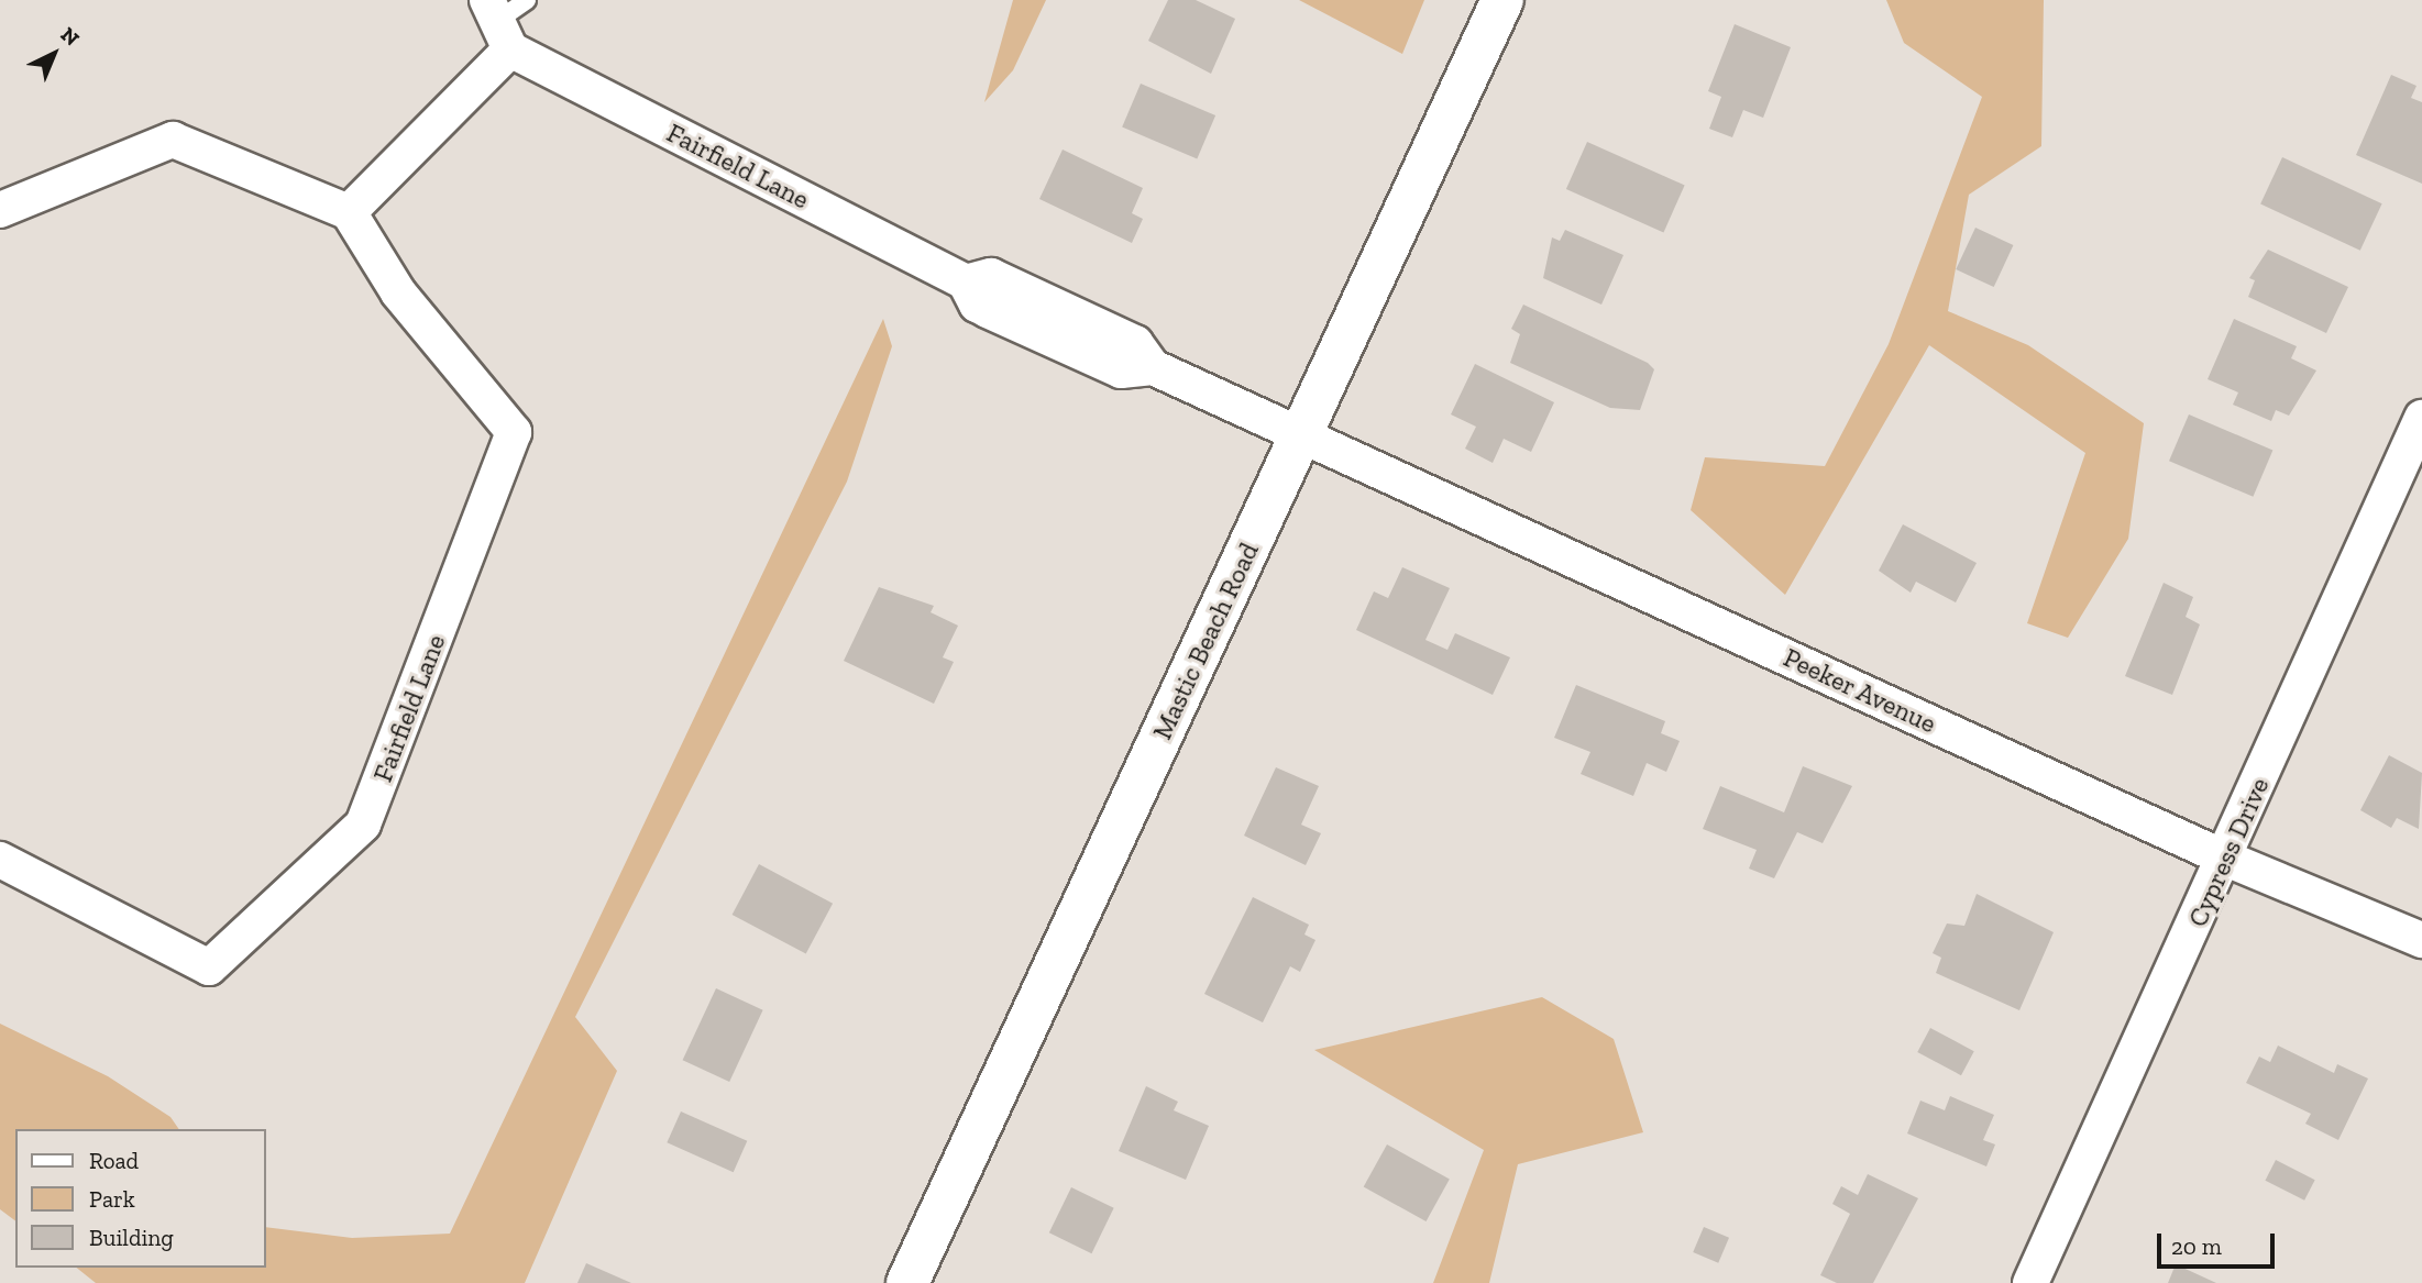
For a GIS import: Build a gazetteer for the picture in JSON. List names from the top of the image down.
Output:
{
  "streets": {
    "street": [
      "Fairfield Lane",
      "Mastic Beach Road",
      "Peeker Avenue",
      "Cypress Drive"
    ]
  },
  "crossings": [
    ["Fairfield Lane", "Mastic Beach Road"],
    ["Fairfield Lane", "Peeker Avenue"],
    ["Mastic Beach Road", "Peeker Avenue"],
    ["Peeker Avenue", "Cypress Drive"]
  ],
  "legend": ["Road", "Park", "Building"],
  "scale_bar": "20 m",
  "north": "top right"
}
